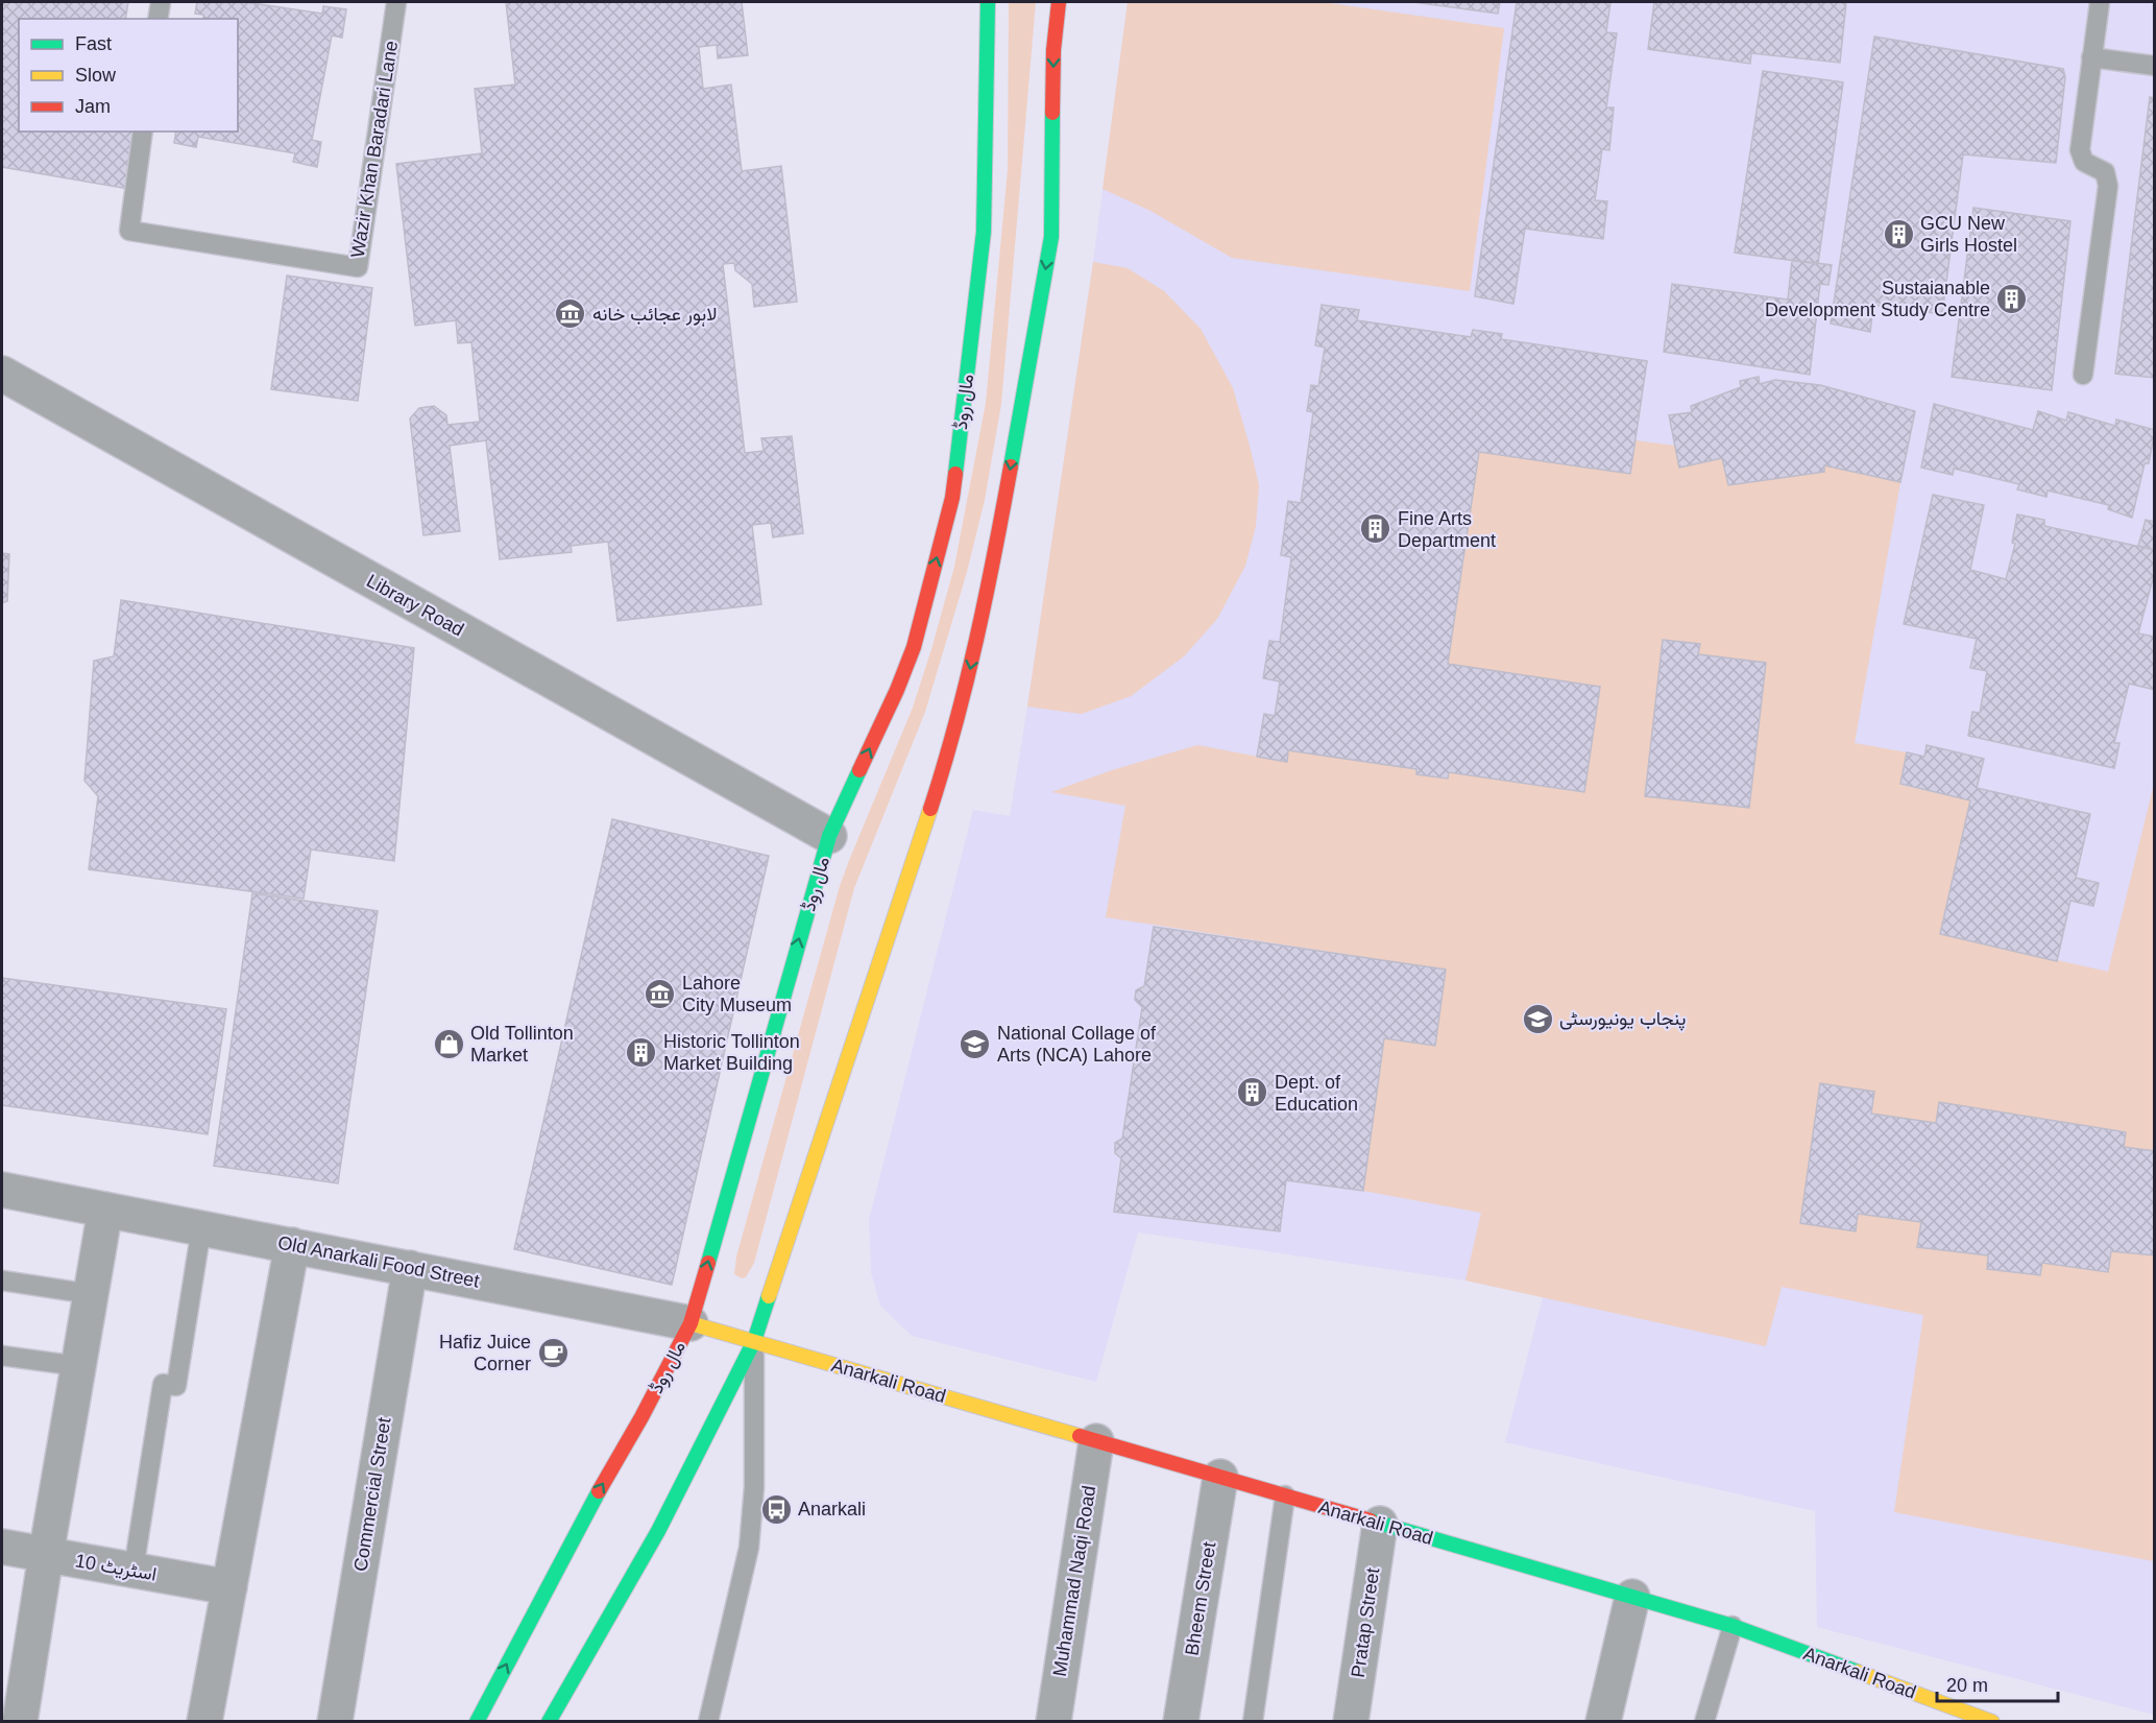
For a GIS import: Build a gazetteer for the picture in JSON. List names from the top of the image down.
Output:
{
  "streets": {
    "main road": ["مال روڈ", "Old Anarkali Food Street", "Anarkali Road"],
    "street": [
      "Library Road",
      "Commercial Street",
      "اسٹریٹ 10",
      "Muhammad Naqi Road",
      "Bheem Street",
      "Pratap Street"
    ],
    "lane": ["Wazir Khan Baradari Lane"]
  },
  "crossings": [
    ["مال روڈ", "Library Road"],
    ["مال روڈ", "Old Anarkali Food Street"],
    ["Old Anarkali Food Street", "Anarkali Road"],
    ["Old Anarkali Food Street", "Commercial Street"],
    ["Anarkali Road", "Muhammad Naqi Road"],
    ["Anarkali Road", "Bheem Street"],
    ["Anarkali Road", "Pratap Street"]
  ],
  "places": {
    "building": [
      "GCU New Girls Hostel",
      "Sustaianable Development Study Centre",
      "Fine Arts Department",
      "Historic Tollinton Market Building",
      "Dept. of Education"
    ],
    "museum": ["لاہور عجائب خانه", "Lahore City Museum"],
    "school or university": ["پنجاب یونیورسٹی", "National Collage of Arts (NCA) Lahore"],
    "shop": ["Old Tollinton Market"],
    "cafe": ["Hafiz Juice Corner"],
    "bus stop": ["Anarkali"]
  },
  "legend": ["Fast", "Slow", "Jam"],
  "scale_bar": "20 m"
}
